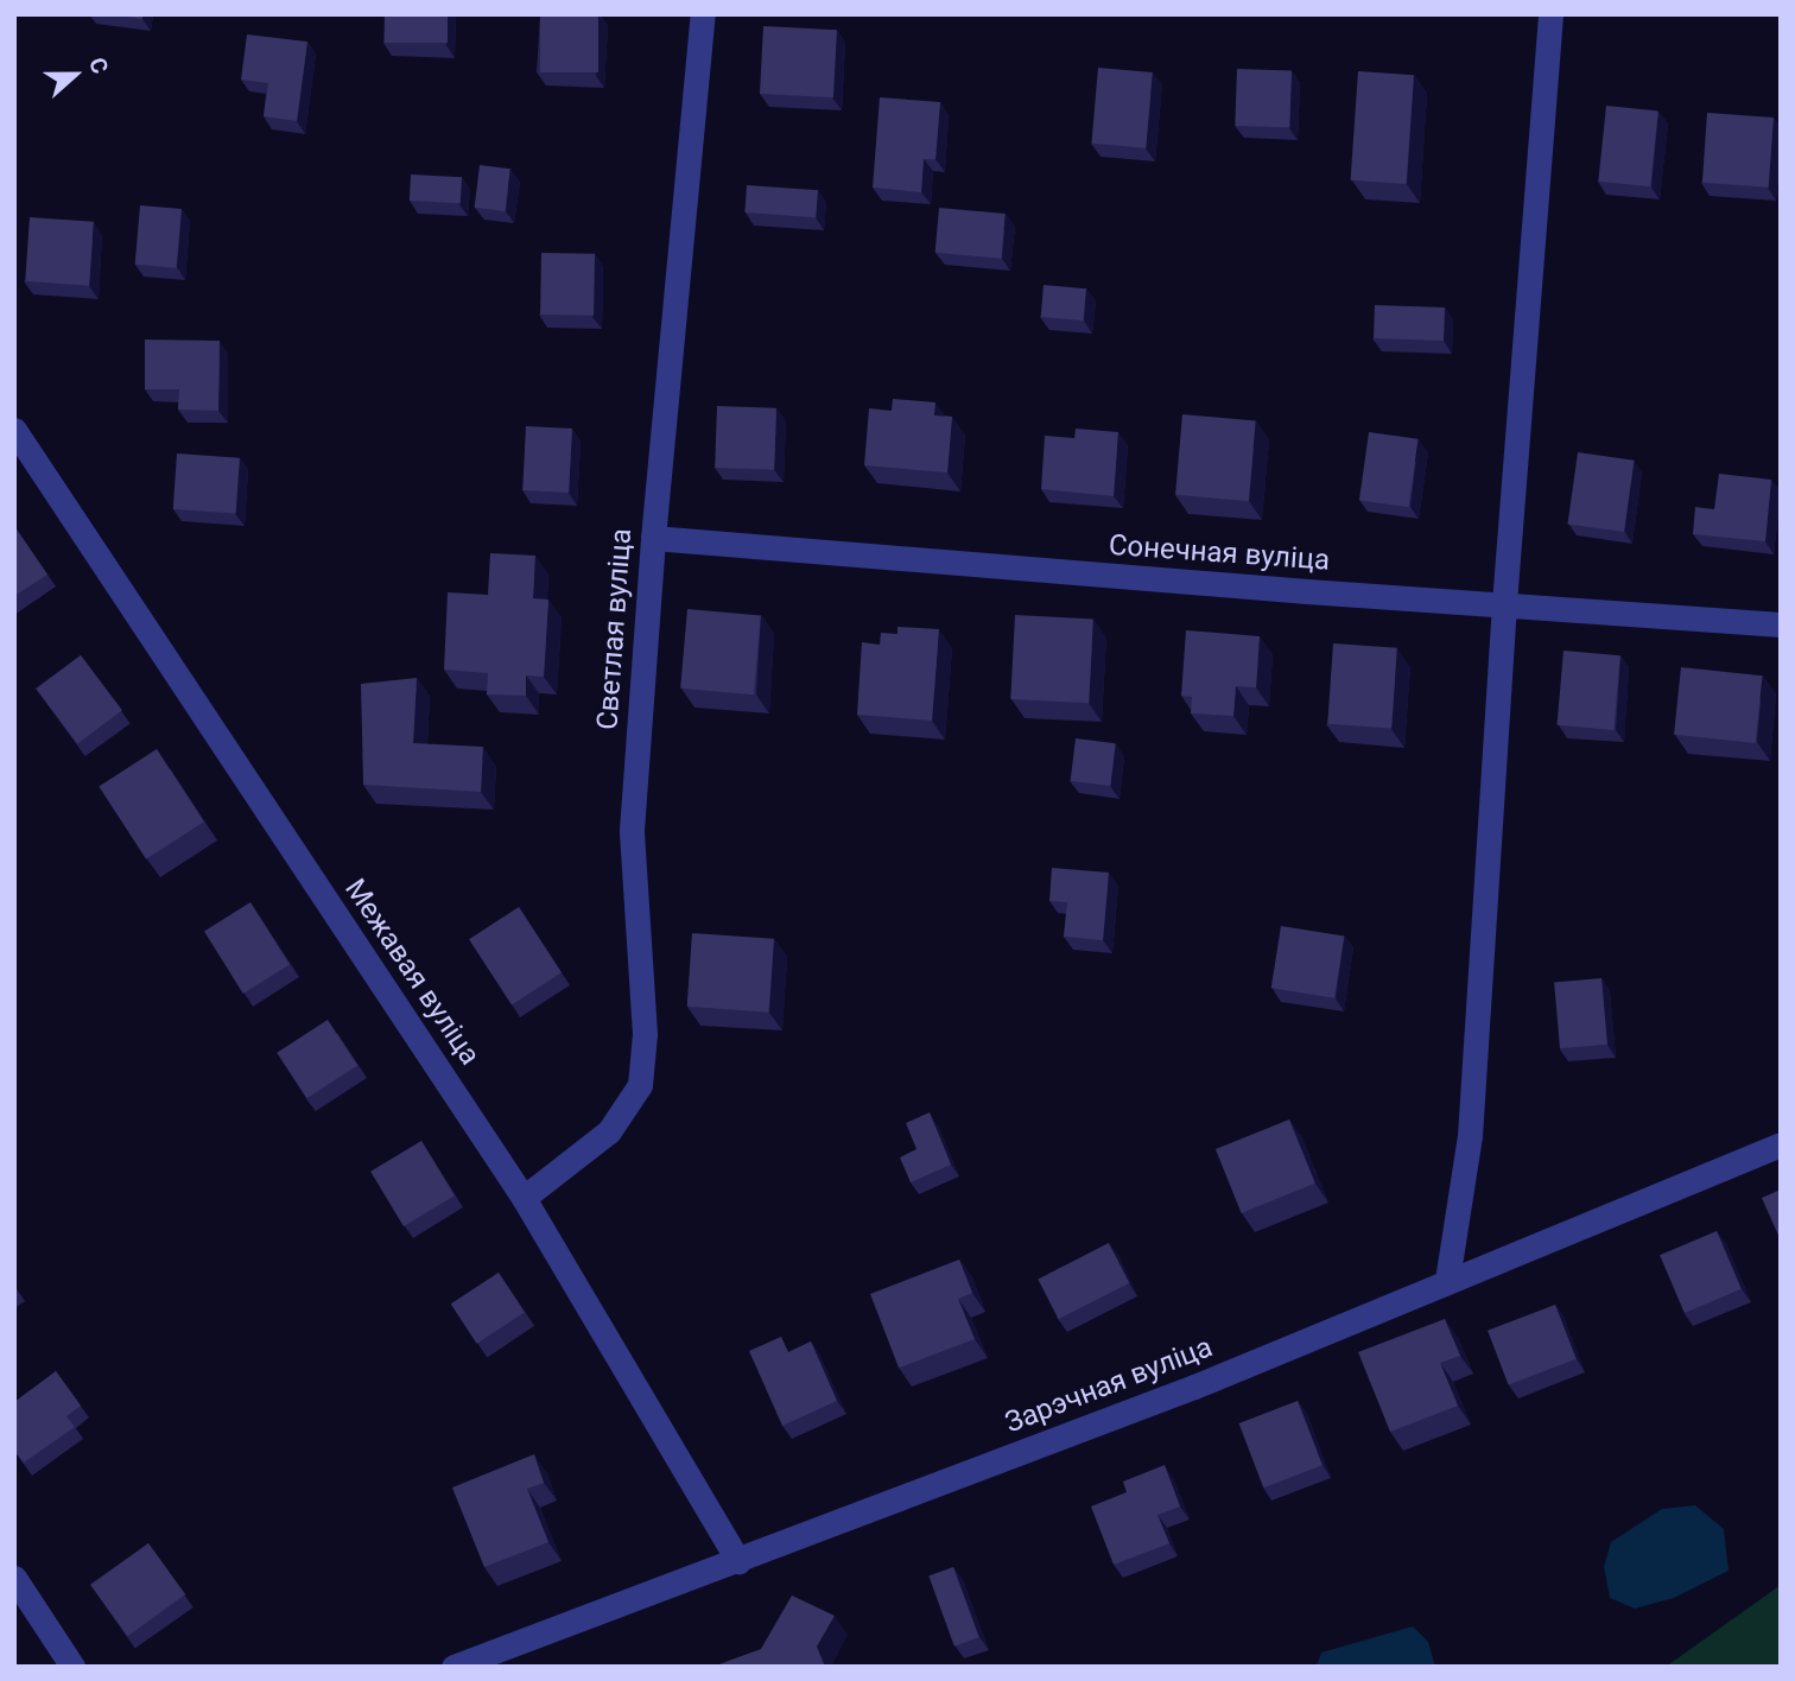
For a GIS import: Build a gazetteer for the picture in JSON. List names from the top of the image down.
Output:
{
  "streets": {
    "street": [
      "Сонечная вуліца",
      "Светлая вуліца",
      "Межавая вуліца",
      "Зарэчная вуліца"
    ]
  },
  "crossings": [
    ["Сонечная вуліца", "Светлая вуліца"],
    ["Светлая вуліца", "Межавая вуліца"],
    ["Межавая вуліца", "Зарэчная вуліца"]
  ],
  "north": "right"
}
